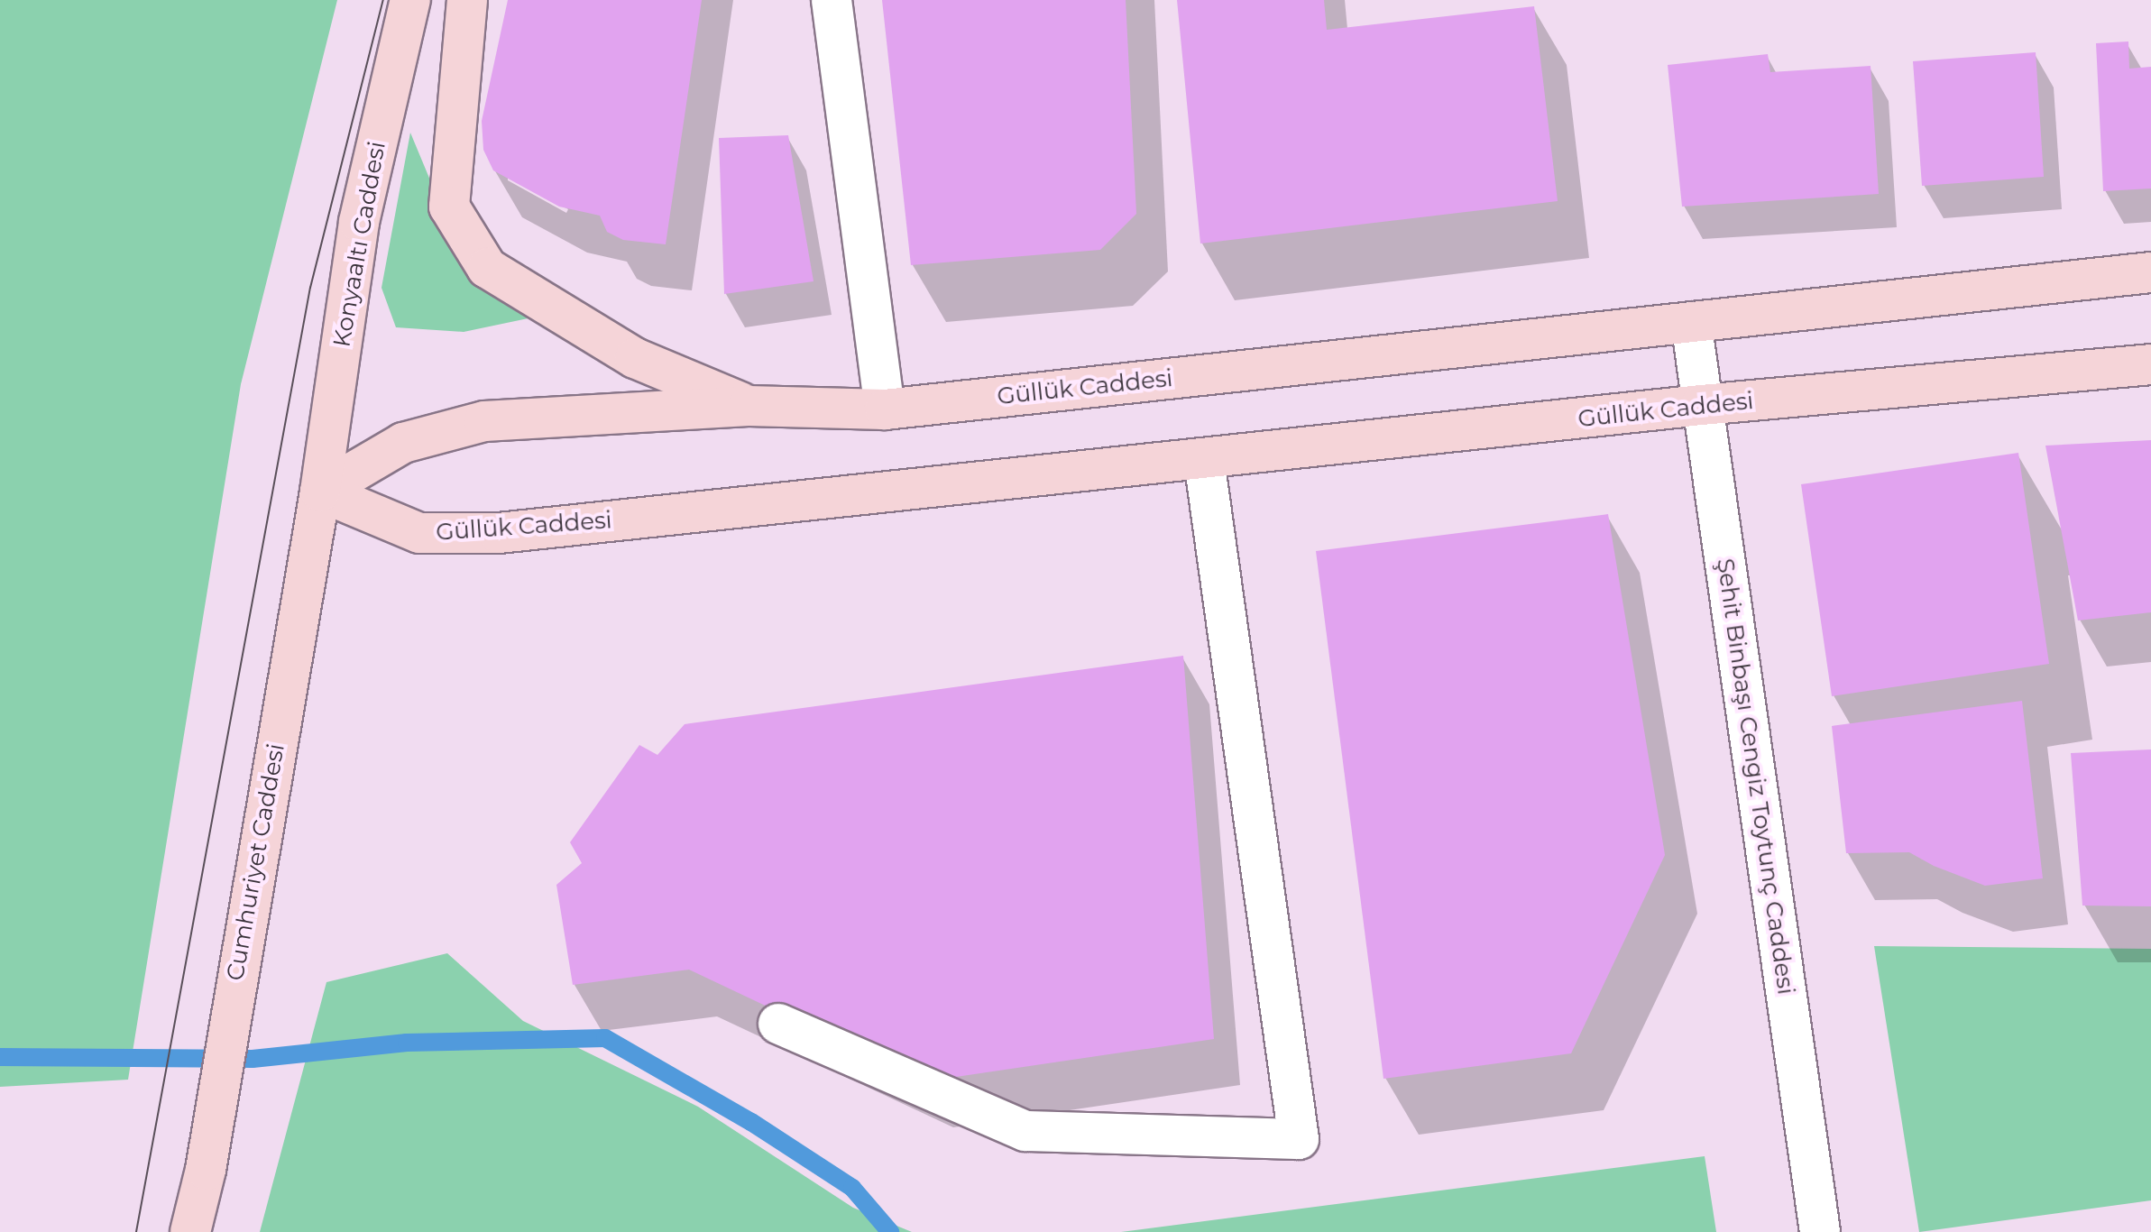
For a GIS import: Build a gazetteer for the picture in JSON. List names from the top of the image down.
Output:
{
  "streets": {
    "main road": ["Konyaaltı Caddesi", "Güllük Caddesi", "Cumhuriyet Caddesi"],
    "street": ["Şehit Binbaşı Cengiz Toytunç Caddesi"]
  },
  "crossings": [
    ["Konyaaltı Caddesi", "Güllük Caddesi"],
    ["Konyaaltı Caddesi", "Cumhuriyet Caddesi"],
    ["Güllük Caddesi", "Şehit Binbaşı Cengiz Toytunç Caddesi"],
    ["Güllük Caddesi", "Cumhuriyet Caddesi"]
  ]
}
